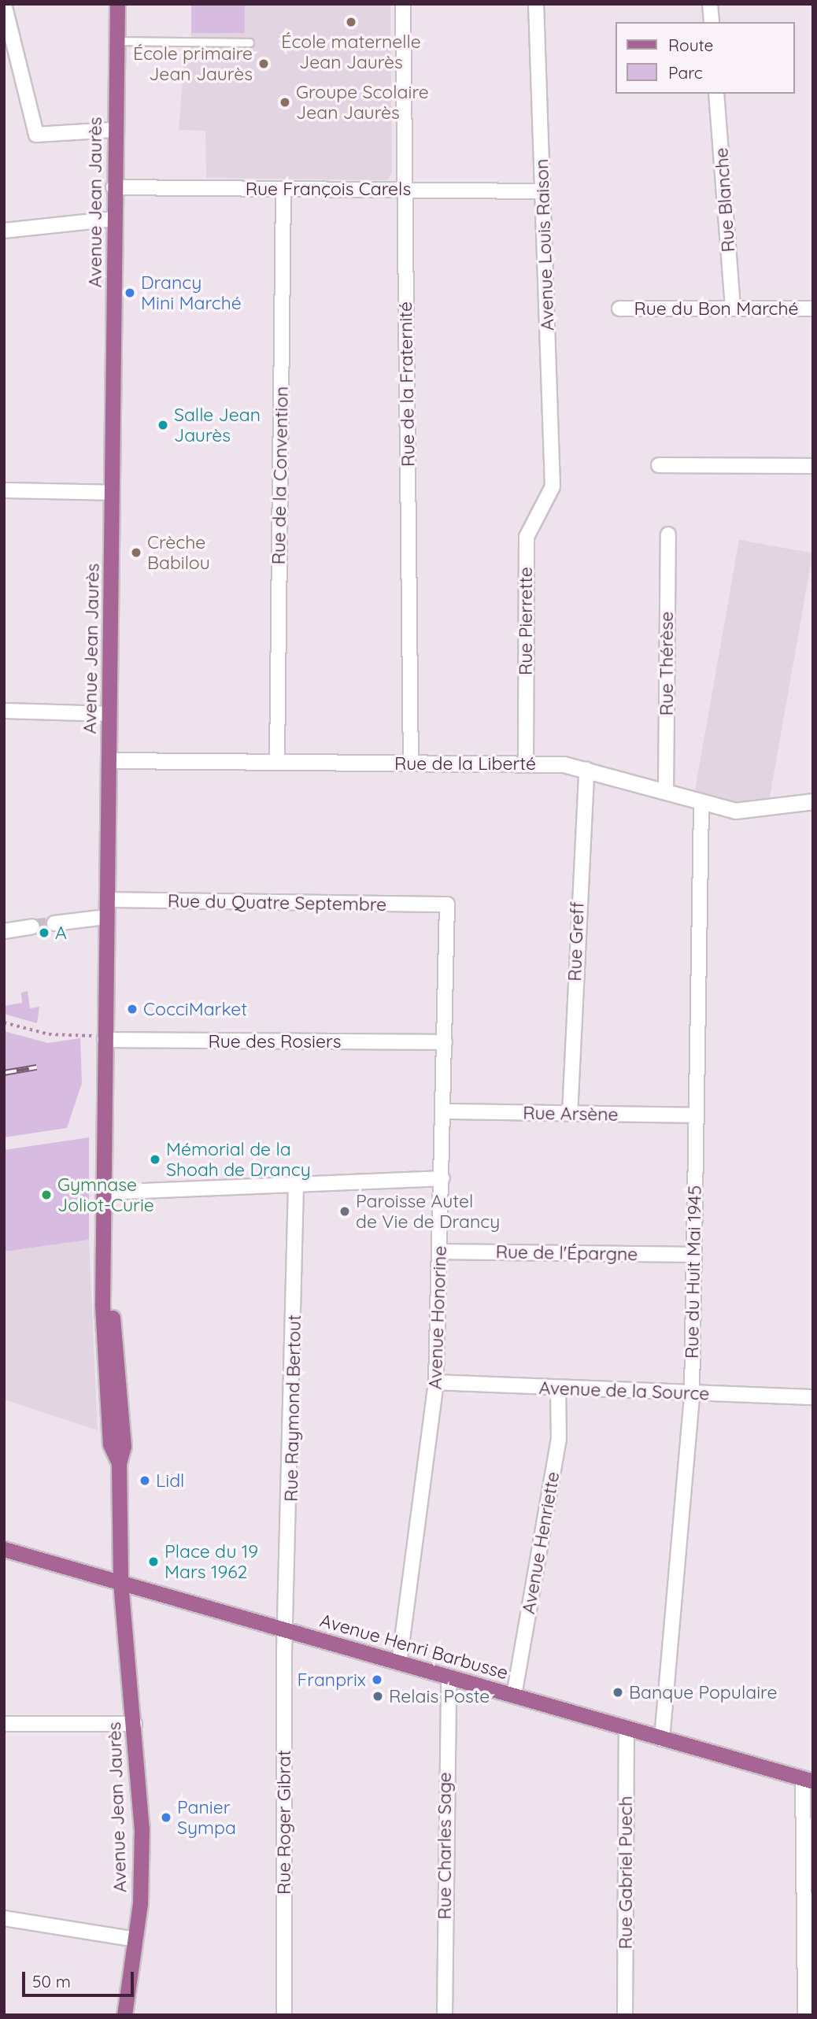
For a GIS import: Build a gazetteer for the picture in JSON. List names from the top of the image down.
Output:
{
  "streets": {
    "main road": ["Avenue Jean Jaurès", "Avenue Henri Barbusse"],
    "street": [
      "Rue François Carels",
      "Rue Blanche",
      "Avenue Louis Raison",
      "Rue du Bon Marché",
      "Rue de la Fraternité",
      "Rue de la Convention",
      "Rue Pierrette",
      "Rue Thérèse",
      "Rue de la Liberté",
      "Rue du Quatre Septembre",
      "Rue Greff",
      "Rue des Rosiers",
      "Rue Arsène",
      "Rue de l'Épargne",
      "Rue du Huit Mai 1945",
      "Avenue Honorine",
      "Avenue de la Source",
      "Rue Raymond Bertout",
      "Avenue Henriette",
      "Rue Roger Gibrat",
      "Rue Charles Sage",
      "Rue Gabriel Puech"
    ]
  },
  "crossings": [
    ["Rue François Carels", "Avenue Jean Jaurès"],
    ["Rue François Carels", "Avenue Louis Raison"],
    ["Rue François Carels", "Rue de la Fraternité"],
    ["Rue François Carels", "Rue de la Convention"],
    ["Rue Blanche", "Rue du Bon Marché"],
    ["Avenue Jean Jaurès", "Rue de la Liberté"],
    ["Avenue Jean Jaurès", "Rue du Quatre Septembre"],
    ["Avenue Jean Jaurès", "Rue des Rosiers"],
    ["Avenue Jean Jaurès", "Avenue Henri Barbusse"],
    ["Avenue Louis Raison", "Rue Pierrette"],
    ["Rue de la Fraternité", "Rue de la Liberté"],
    ["Rue de la Convention", "Rue de la Liberté"],
    ["Rue Pierrette", "Rue de la Liberté"],
    ["Rue Thérèse", "Rue de la Liberté"],
    ["Rue de la Liberté", "Rue Greff"],
    ["Rue de la Liberté", "Rue du Huit Mai 1945"],
    ["Rue du Quatre Septembre", "Avenue Honorine"],
    ["Rue Greff", "Rue Arsène"],
    ["Rue des Rosiers", "Avenue Honorine"],
    ["Rue Arsène", "Rue du Huit Mai 1945"],
    ["Rue Arsène", "Avenue Honorine"],
    ["Rue de l'Épargne", "Rue du Huit Mai 1945"],
    ["Rue de l'Épargne", "Avenue Honorine"],
    ["Rue du Huit Mai 1945", "Avenue de la Source"],
    ["Rue du Huit Mai 1945", "Avenue Henri Barbusse"],
    ["Avenue Honorine", "Avenue de la Source"],
    ["Avenue Honorine", "Avenue Henri Barbusse"],
    ["Avenue de la Source", "Avenue Henriette"],
    ["Rue Raymond Bertout", "Avenue Henri Barbusse"],
    ["Rue Raymond Bertout", "Rue Roger Gibrat"],
    ["Avenue Henriette", "Avenue Henri Barbusse"],
    ["Avenue Henri Barbusse", "Rue Roger Gibrat"],
    ["Avenue Henri Barbusse", "Rue Charles Sage"],
    ["Avenue Henri Barbusse", "Rue Gabriel Puech"]
  ],
  "places": [
    "École maternelle Jean Jaurès",
    "École primaire Jean Jaurès",
    "Groupe Scolaire Jean Jaurès",
    "Drancy Mini Marché",
    "Salle Jean Jaurès",
    "Crèche Babilou",
    "A",
    "CocciMarket",
    "Mémorial de la Shoah de Drancy",
    "Gymnase Joliot-Curie",
    "Paroisse Autel de Vie de Drancy",
    "Lidl",
    "Place du 19 Mars 1962",
    "Franprix",
    "Banque Populaire",
    "Relais Poste",
    "Panier Sympa"
  ],
  "legend": ["Route", "Parc"],
  "scale_bar": "50 m"
}
